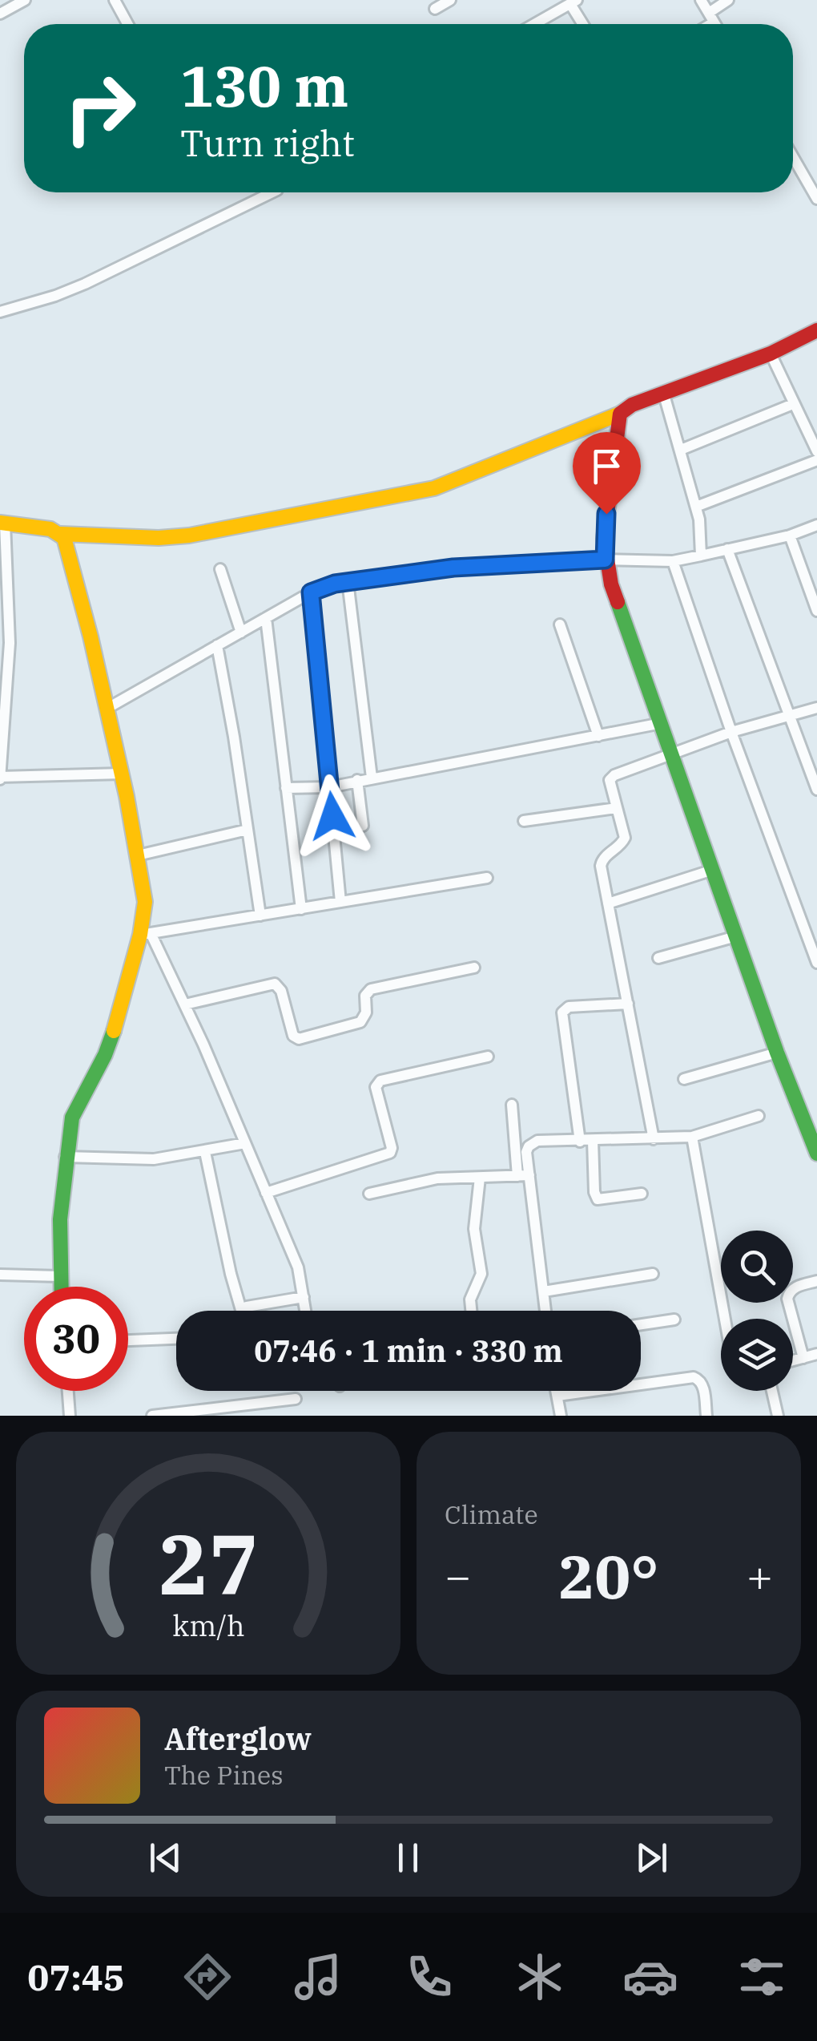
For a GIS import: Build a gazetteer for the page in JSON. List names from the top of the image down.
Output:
{
  "page": {
    "turn": ["130 m", "Turn right"],
    "limit": "30",
    "trip": "07:46 · 1 min · 330 m",
    "tile": "Climate",
    "heat": ["−", "20°", "+"],
    "song": ["Afterglow", "The Pines"],
    "tabs": "07:45",
    "gauge": ["27", "km/h"]
  }
}
